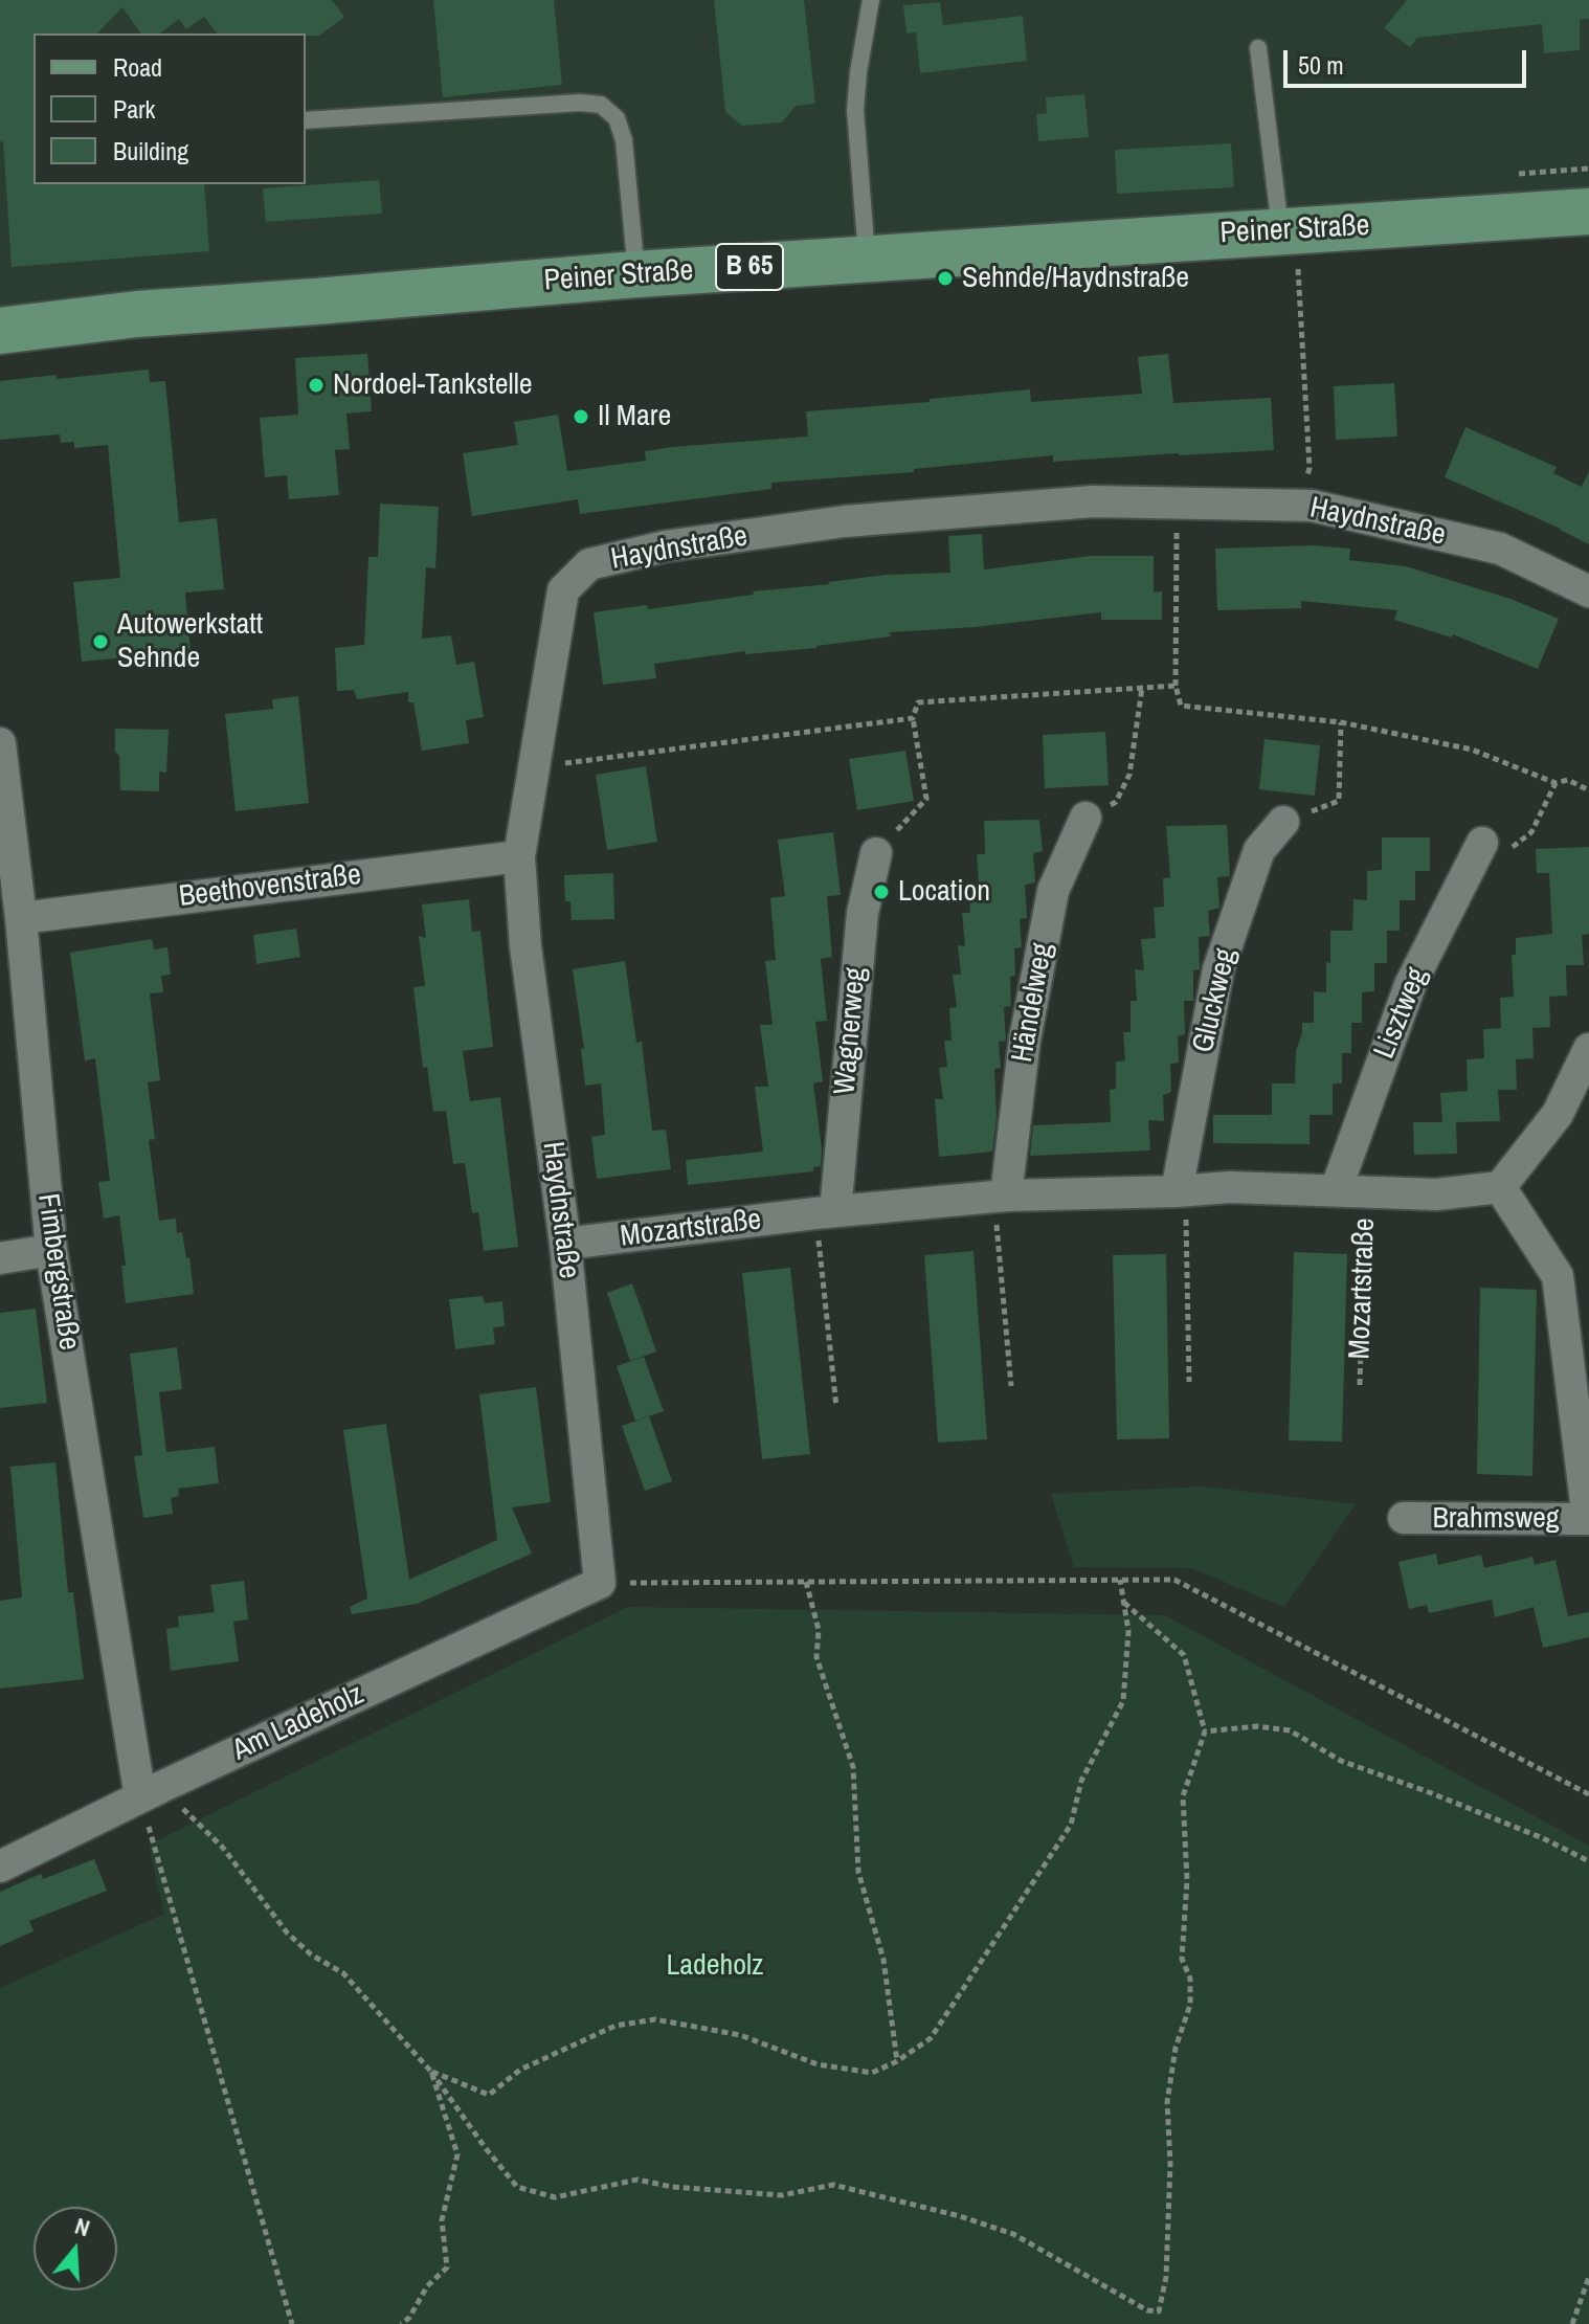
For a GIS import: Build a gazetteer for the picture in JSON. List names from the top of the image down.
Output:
{
  "streets": {
    "main road": ["Peiner Straße", "B 65"],
    "street": [
      "Haydnstraße",
      "Beethovenstraße",
      "Gluckweg",
      "Händelweg",
      "Lisztweg",
      "Wagnerweg",
      "Mozartstraße",
      "Fimbergstraße",
      "Brahmsweg",
      "Am Ladeholz"
    ]
  },
  "crossings": [
    ["Haydnstraße", "Beethovenstraße"],
    ["Haydnstraße", "Mozartstraße"],
    ["Haydnstraße", "Am Ladeholz"],
    ["Beethovenstraße", "Fimbergstraße"],
    ["Gluckweg", "Mozartstraße"],
    ["Händelweg", "Mozartstraße"],
    ["Lisztweg", "Mozartstraße"],
    ["Wagnerweg", "Mozartstraße"],
    ["Mozartstraße", "Brahmsweg"],
    ["Fimbergstraße", "Am Ladeholz"]
  ],
  "parks": ["Ladeholz"],
  "places": [
    "Sehnde/Haydnstraße",
    "Nordoel-Tankstelle",
    "Il Mare",
    "Autowerkstatt Sehnde",
    "Location"
  ],
  "legend": ["Road", "Park", "Building"],
  "scale_bar": "50 m",
  "north": "top"
}
